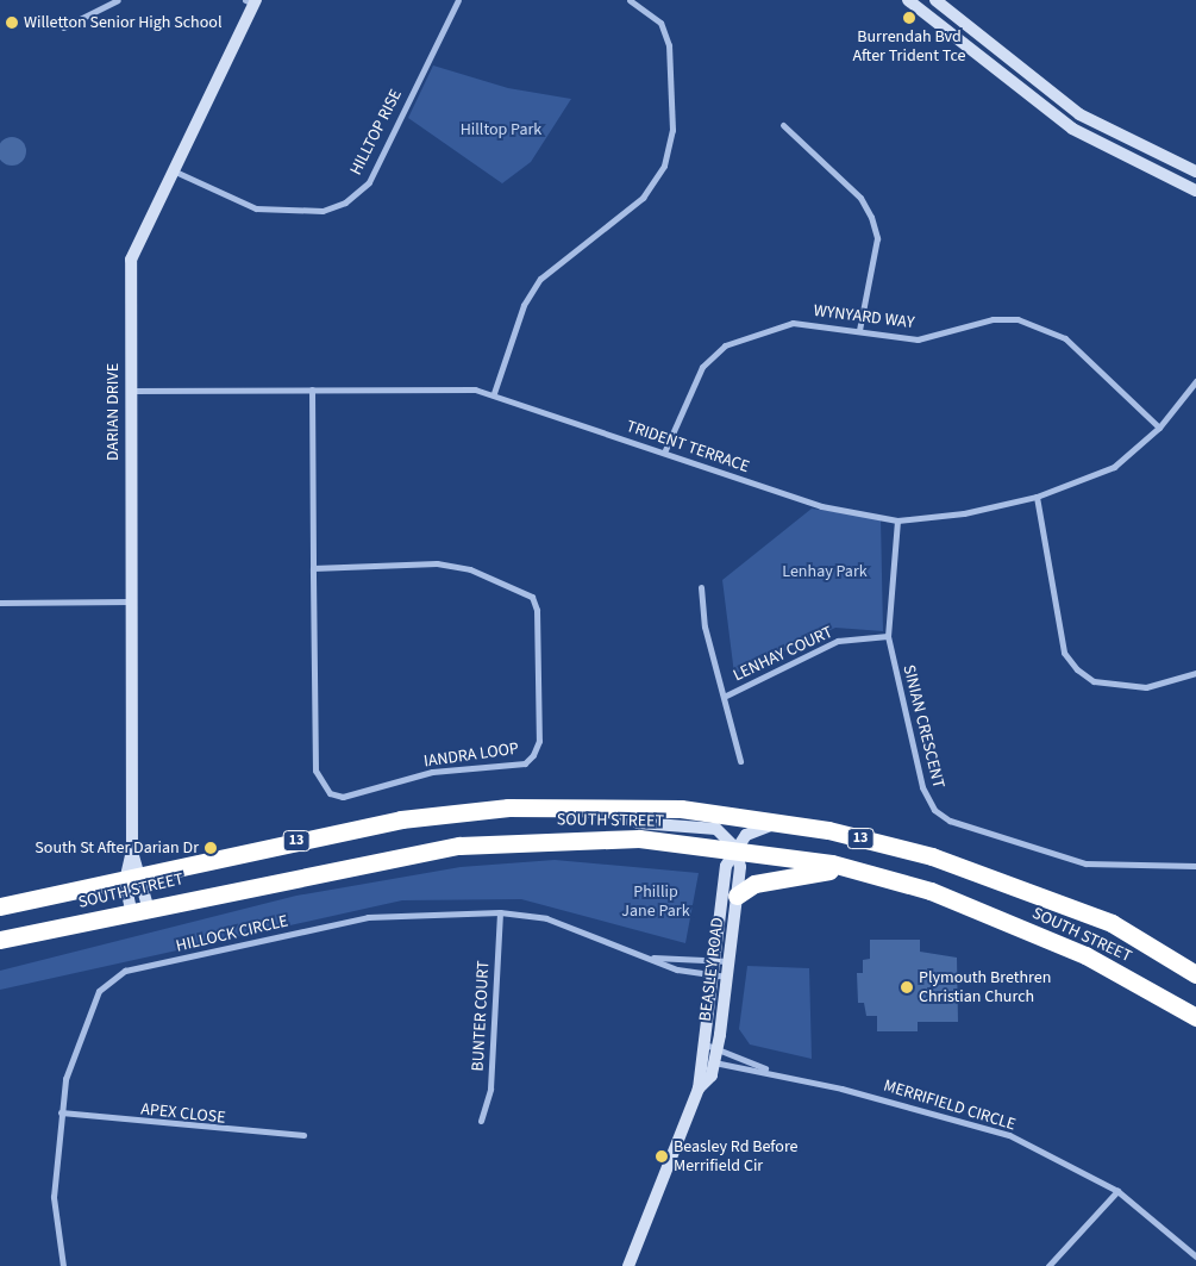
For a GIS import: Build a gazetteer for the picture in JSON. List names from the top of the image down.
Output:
{
  "streets": {
    "highway": ["SOUTH STREET", "13"],
    "main road": ["DARIAN DRIVE", "BEASLEY ROAD"],
    "street": [
      "HILLTOP RISE",
      "WYNYARD WAY",
      "TRIDENT TERRACE",
      "LENHAY COURT",
      "SINIAN CRESCENT",
      "IANDRA LOOP",
      "HILLOCK CIRCLE",
      "BUNTER COURT",
      "MERRIFIELD CIRCLE",
      "APEX CLOSE"
    ]
  },
  "crossings": [
    ["HILLTOP RISE", "DARIAN DRIVE"],
    ["WYNYARD WAY", "TRIDENT TERRACE"],
    ["DARIAN DRIVE", "TRIDENT TERRACE"],
    ["DARIAN DRIVE", "SOUTH STREET"],
    ["TRIDENT TERRACE", "SINIAN CRESCENT"],
    ["TRIDENT TERRACE", "IANDRA LOOP"],
    ["LENHAY COURT", "SINIAN CRESCENT"],
    ["SOUTH STREET", "BEASLEY ROAD"],
    ["HILLOCK CIRCLE", "BEASLEY ROAD"],
    ["HILLOCK CIRCLE", "BUNTER COURT"],
    ["HILLOCK CIRCLE", "APEX CLOSE"],
    ["BEASLEY ROAD", "MERRIFIELD CIRCLE"]
  ],
  "parks": ["Hilltop Park", "Lenhay Park", "Phillip Jane Park"],
  "places": [
    "Burrendah Bvd After Trident Tce",
    "Willetton Senior High School",
    "South St After Darian Dr",
    "Plymouth Brethren Christian Church",
    "Beasley Rd Before Merrifield Cir"
  ]
}
